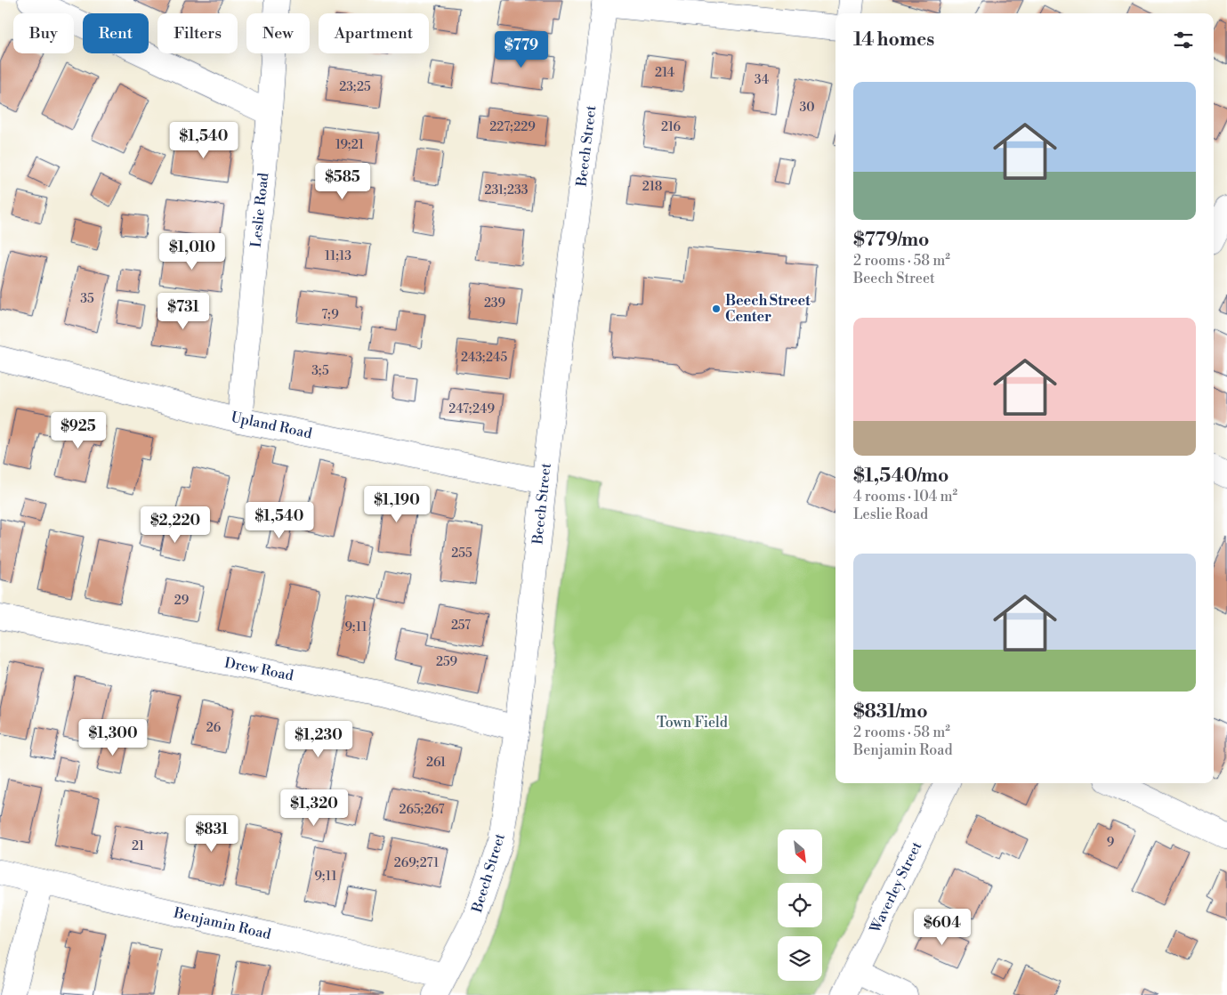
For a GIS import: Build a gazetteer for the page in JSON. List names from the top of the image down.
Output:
{
  "streets": {
    "street": [
      "Beech Street",
      "Leslie Road",
      "Upland Road",
      "Drew Road",
      "Waverley Street",
      "Benjamin Road"
    ]
  },
  "crossings": [
    ["Beech Street", "Upland Road"],
    ["Beech Street", "Drew Road"],
    ["Beech Street", "Benjamin Road"],
    ["Leslie Road", "Upland Road"]
  ],
  "parks": ["Town Field"],
  "places": ["Beech Street Center"],
  "house_numbers": [
    "214",
    "34",
    "23;25",
    "30",
    "227;229",
    "216",
    "19;21",
    "218",
    "231;233",
    "11;13",
    "35",
    "239",
    "7;9",
    "243;245",
    "3;5",
    "247;249",
    "255",
    "29",
    "257",
    "9;11",
    "259",
    "26",
    "261",
    "265;267",
    "9",
    "21",
    "269;271",
    "9;11"
  ],
  "north": "bottom right",
  "page": {
    "chip": [
      "Buy",
      "Rent",
      "Filters",
      "New",
      "Apartment"
    ],
    "heading": "14 homes",
    "price": [
      "$779",
      "$1,540",
      "$585",
      "$1,010",
      "$731",
      "$925",
      "$1,190",
      "$1,540",
      "$2,220",
      "$1,300",
      "$1,230",
      "$1,320",
      "$831",
      "$604"
    ],
    "list": [
      {
        "name": "$779/mo",
        "note": "2 rooms · 58 m² · Beech Street"
      },
      {
        "name": "$1,540/mo",
        "note": "4 rooms · 104 m² · Leslie Road"
      },
      {
        "name": "$831/mo",
        "note": "2 rooms · 58 m² · Benjamin Road"
      }
    ]
  }
}
